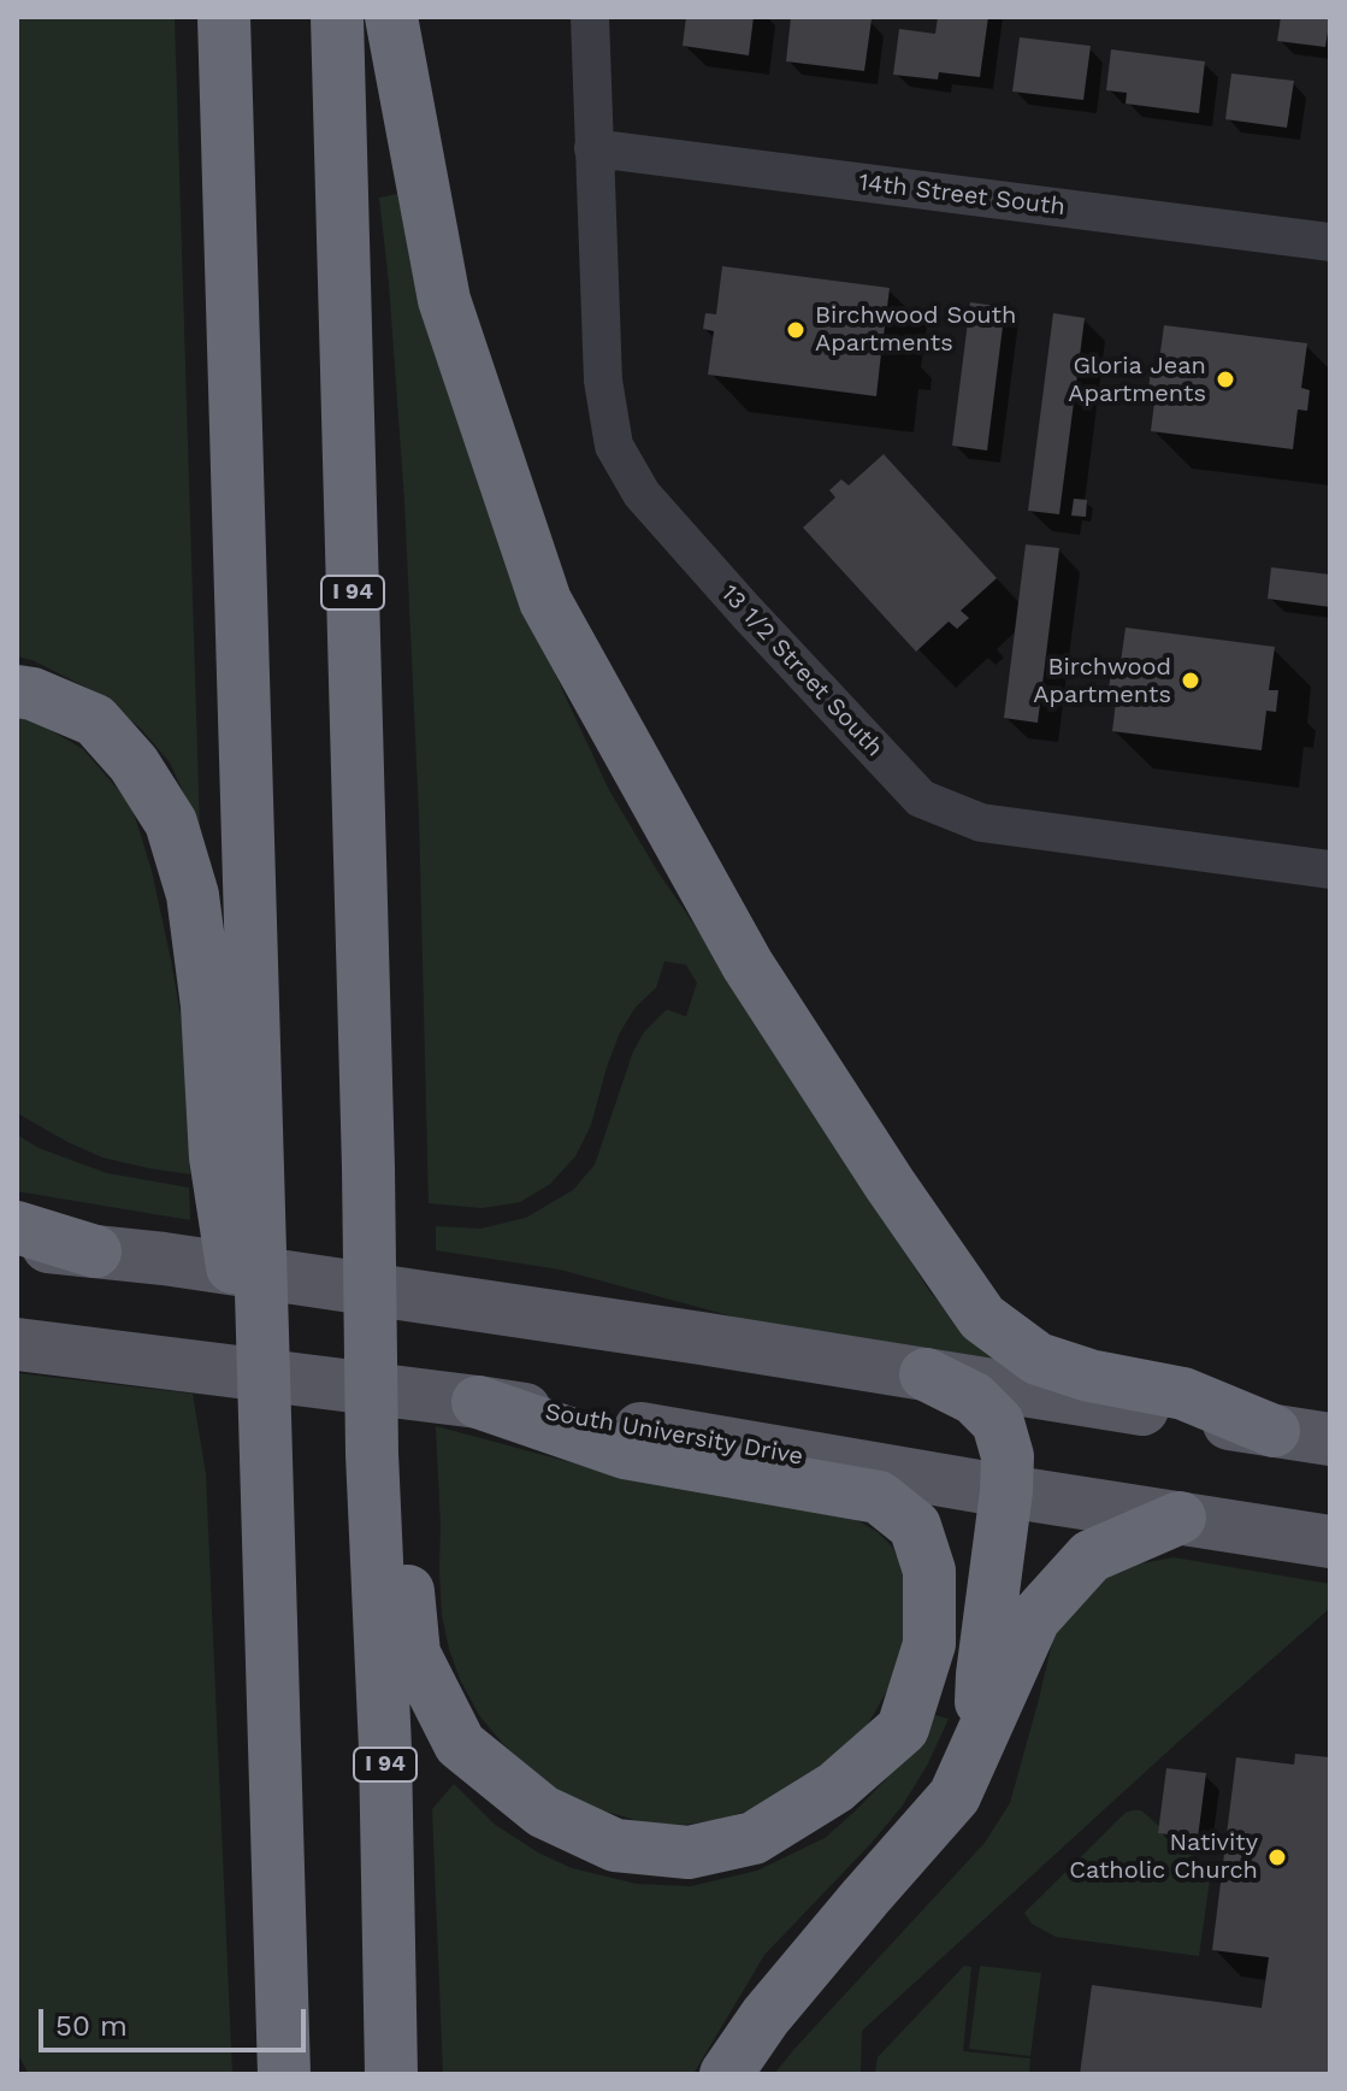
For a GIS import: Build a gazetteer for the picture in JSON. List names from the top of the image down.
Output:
{
  "streets": {
    "highway": ["I 94"],
    "main road": ["South University Drive"],
    "street": ["14th Street South", "13 1/2 Street South"]
  },
  "crossings": [
    ["14th Street South", "13 1/2 Street South"]
  ],
  "places": [
    "Birchwood South Apartments",
    "Gloria Jean Apartments",
    "Birchwood Apartments",
    "Nativity Catholic Church"
  ],
  "scale_bar": "50 m"
}
